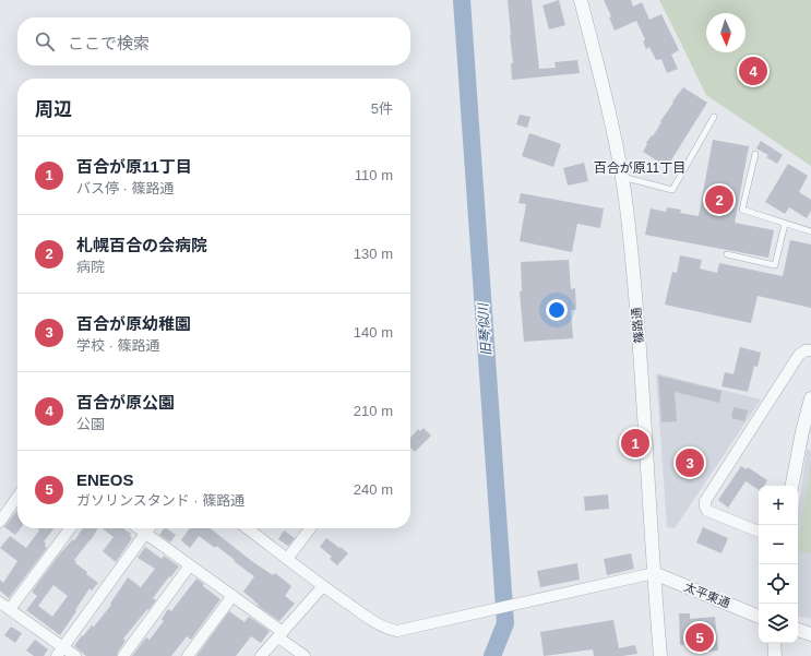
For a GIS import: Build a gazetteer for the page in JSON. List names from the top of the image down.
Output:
{
  "streets": {
    "street": ["篠路通", "太平東通"]
  },
  "crossings": [
    ["篠路通", "太平東通"]
  ],
  "districts": ["百合が原11丁目"],
  "water": ["旧琴似川"],
  "north": "bottom",
  "page": {
    "search": "ここで検索",
    "pins": [
      "4",
      "2",
      "1",
      "3",
      "5"
    ],
    "heading": ["周辺", "5件"],
    "list": [
      {
        "mark": "1",
        "name": "百合が原11丁目",
        "note": "バス停 · 篠路通",
        "value": "110 m"
      },
      {
        "mark": "2",
        "name": "札幌百合の会病院",
        "note": "病院",
        "value": "130 m"
      },
      {
        "mark": "3",
        "name": "百合が原幼稚園",
        "note": "学校 · 篠路通",
        "value": "140 m"
      },
      {
        "mark": "4",
        "name": "百合が原公園",
        "note": "公園",
        "value": "210 m"
      },
      {
        "mark": "5",
        "name": "ENEOS",
        "note": "ガソリンスタンド · 篠路通",
        "value": "240 m"
      }
    ],
    "map_buttons": ["+", "−"]
  }
}
